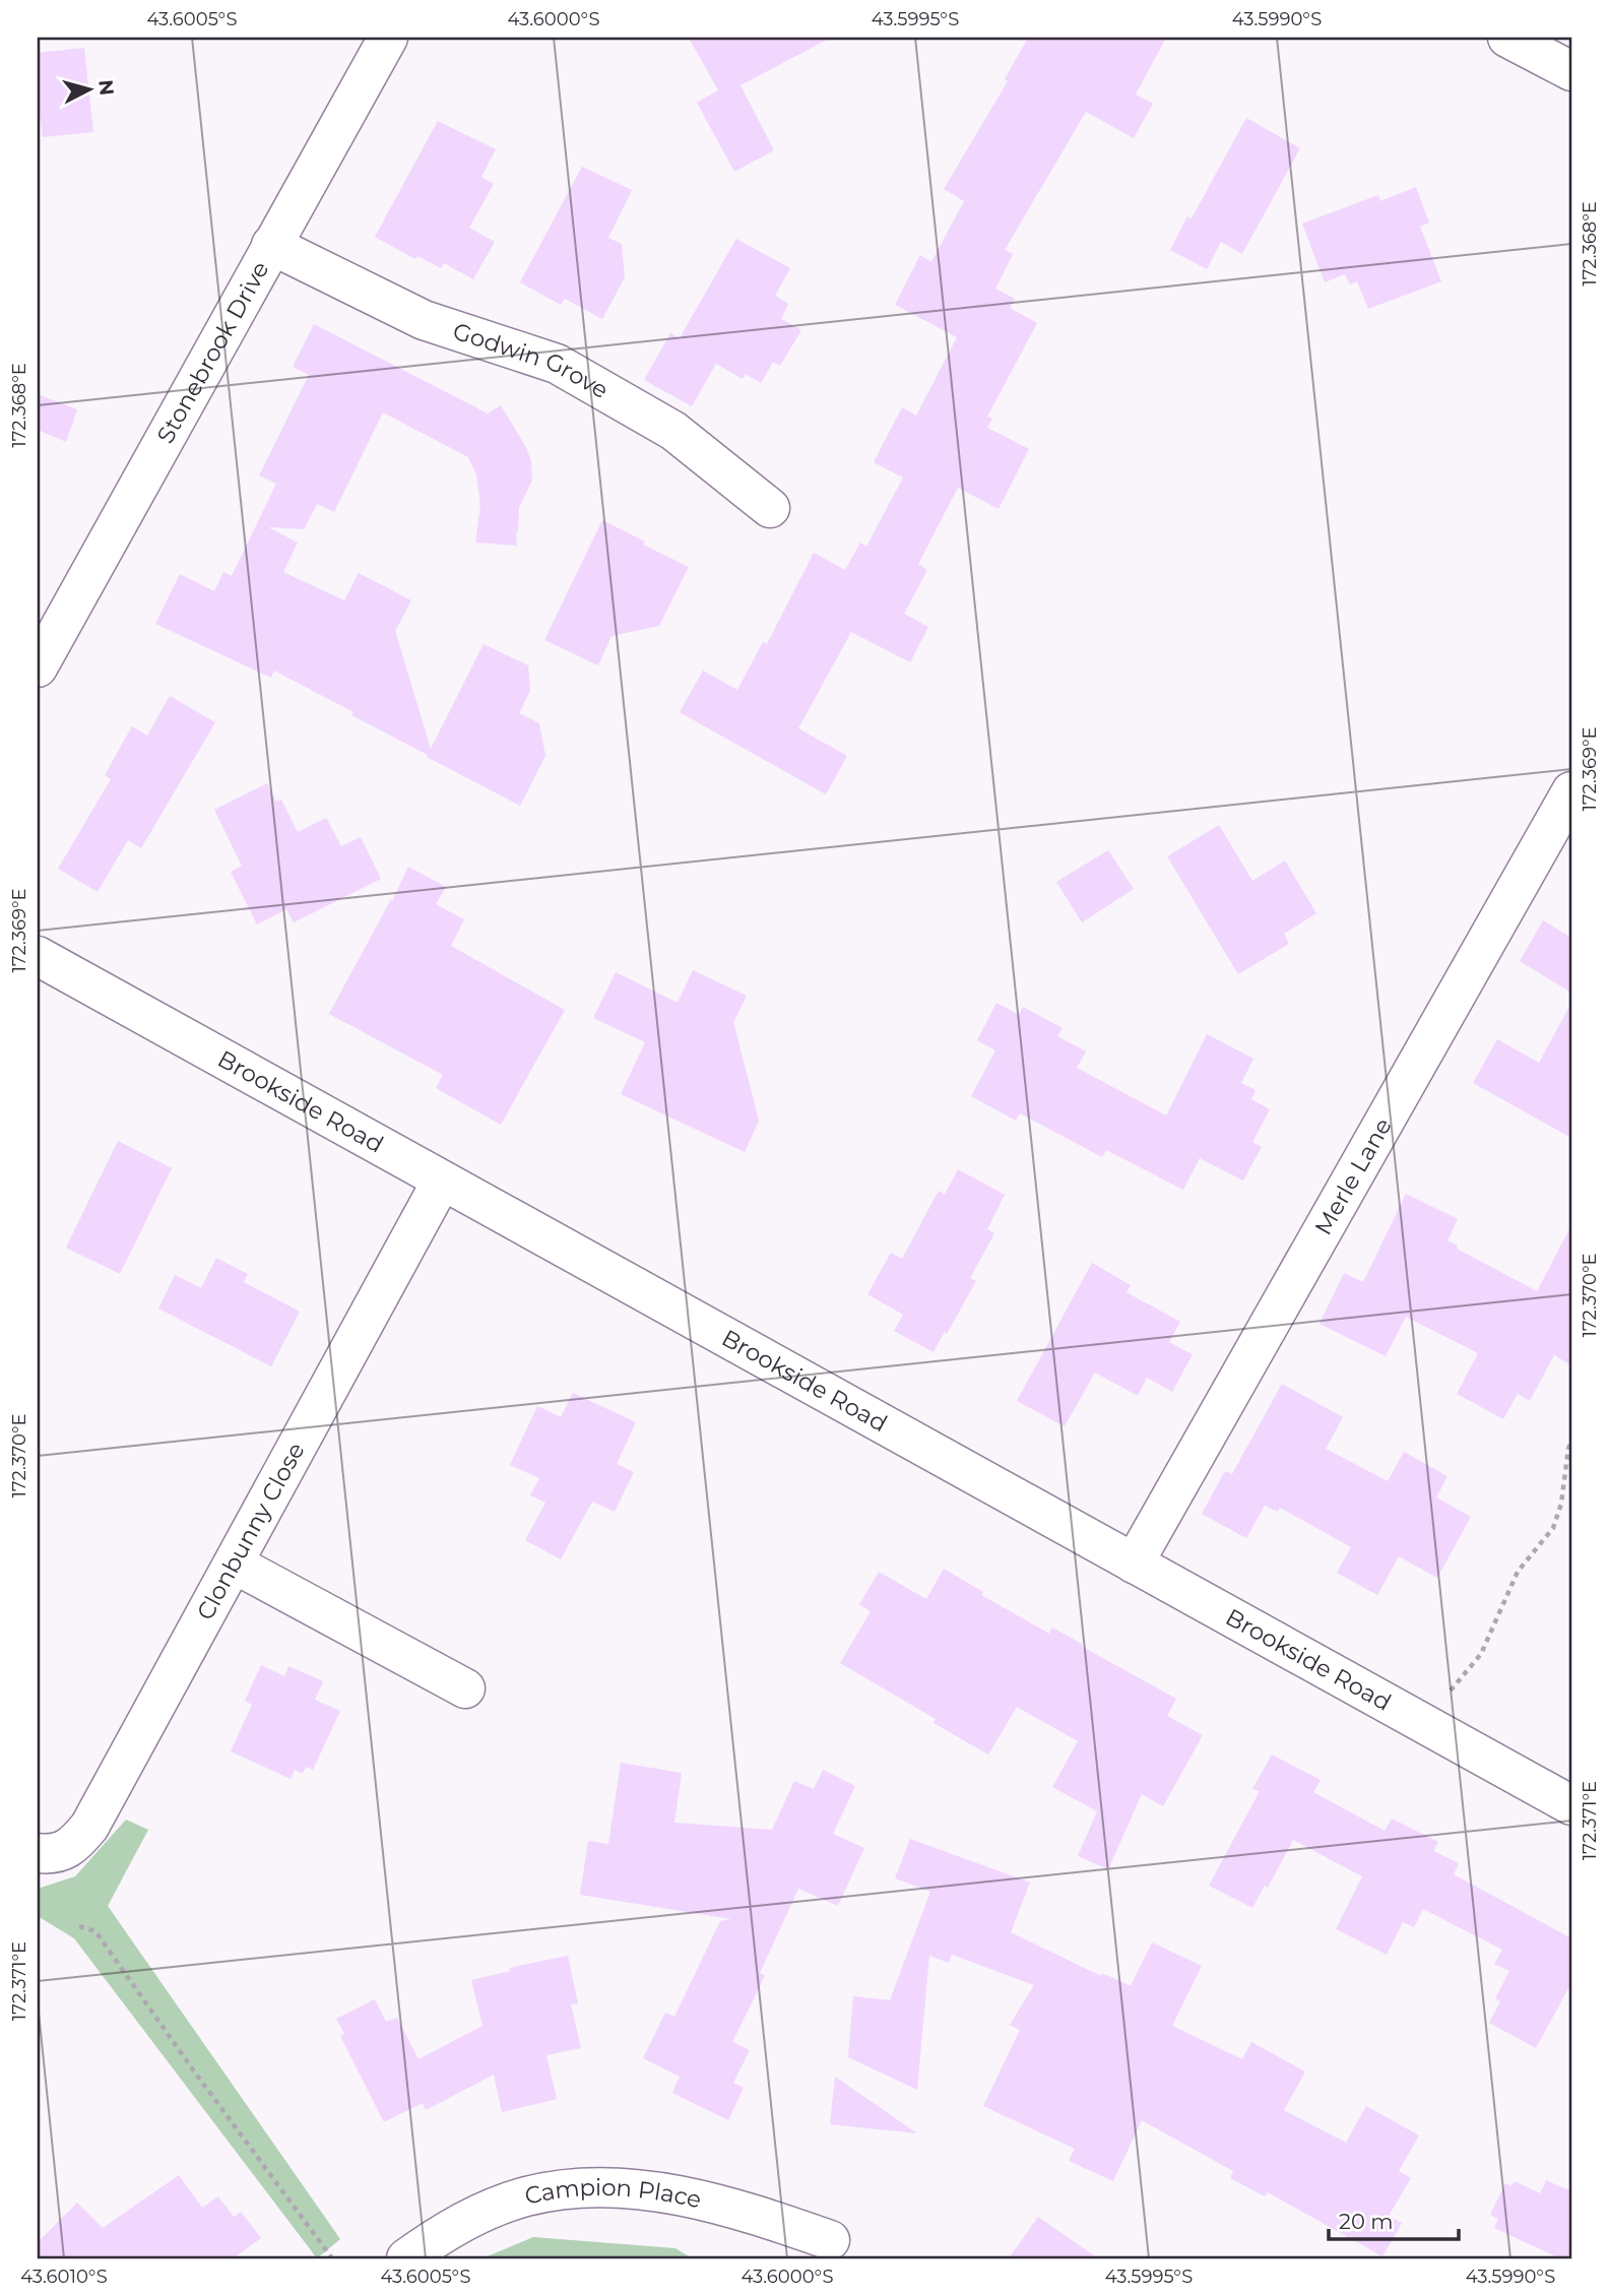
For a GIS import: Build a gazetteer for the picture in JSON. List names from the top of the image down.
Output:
{
  "streets": {
    "street": [
      "Stonebrook Drive",
      "Godwin Grove",
      "Brookside Road",
      "Merle Lane",
      "Clonbunny Close",
      "Campion Place"
    ]
  },
  "crossings": [
    ["Stonebrook Drive", "Godwin Grove"],
    ["Brookside Road", "Merle Lane"],
    ["Brookside Road", "Clonbunny Close"]
  ],
  "scale_bar": "20 m",
  "north": "right",
  "coordinates": [
    "43.6005°S",
    "43.6000°S",
    "43.5995°S",
    "43.5990°S",
    "172.368°E",
    "172.369°E",
    "172.370°E",
    "172.371°E",
    "43.6010°S"
  ]
}
